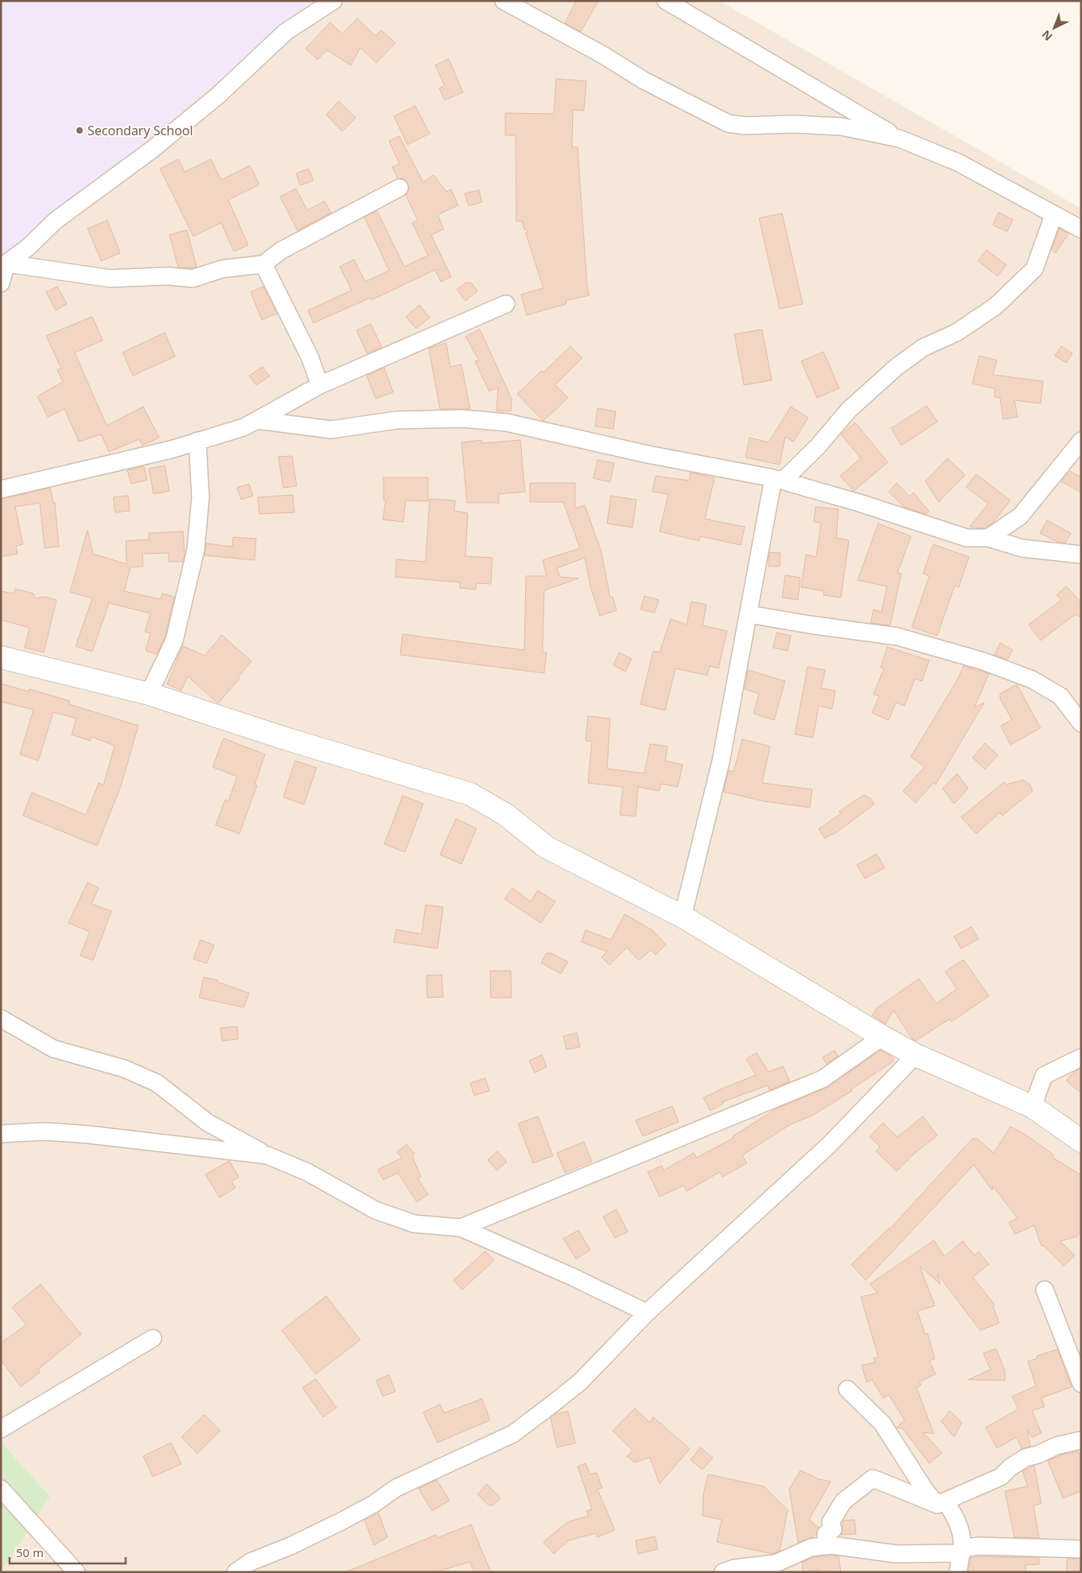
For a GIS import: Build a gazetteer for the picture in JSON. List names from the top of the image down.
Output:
{
  "places": ["Secondary School"],
  "scale_bar": "50 m",
  "north": "bottom left"
}
